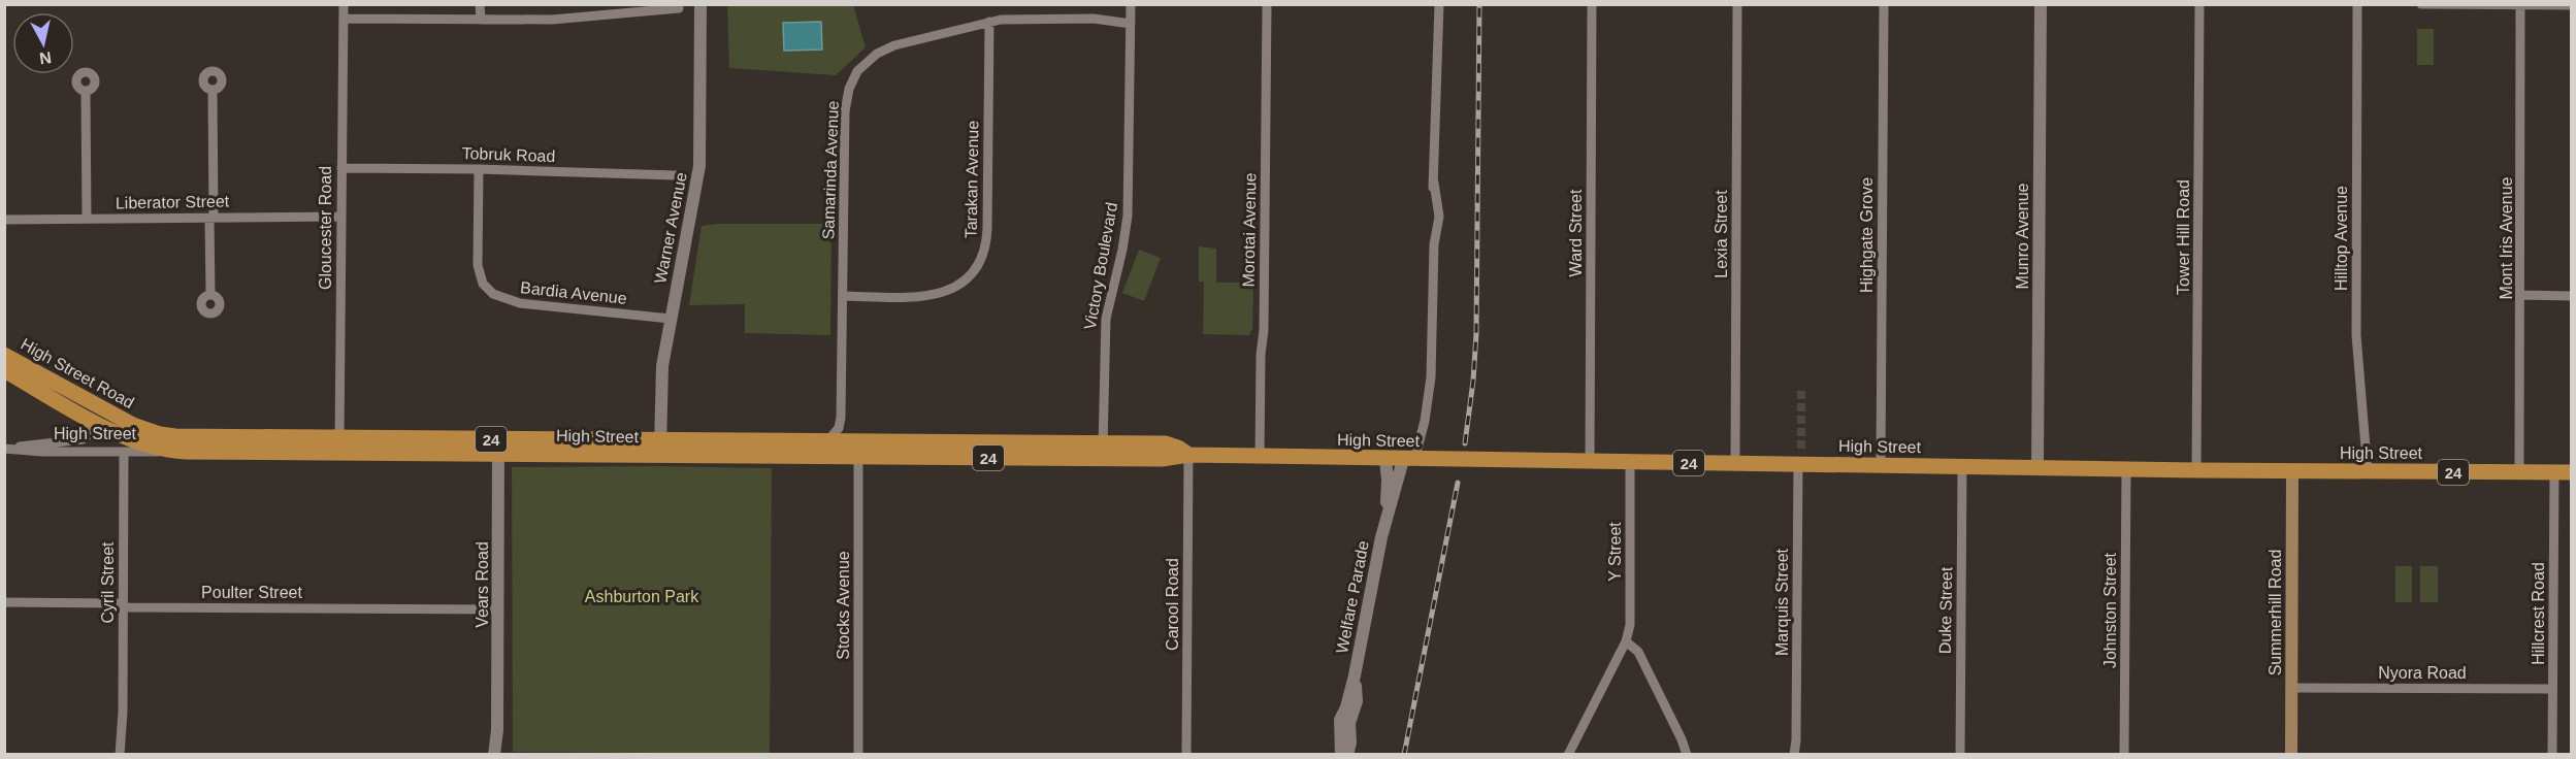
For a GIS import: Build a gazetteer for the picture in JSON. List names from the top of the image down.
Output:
{
  "streets": {
    "main road": [
      "High Street Road",
      "High Street",
      "24",
      "Summerhill Road"
    ],
    "street": [
      "Tobruk Road",
      "Samarinda Avenue",
      "Tarakan Avenue",
      "Liberator Street",
      "Gloucester Road",
      "Warner Avenue",
      "Morotai Avenue",
      "Ward Street",
      "Lexia Street",
      "Highgate Grove",
      "Munro Avenue",
      "Tower Hill Road",
      "Hilltop Avenue",
      "Mont Iris Avenue",
      "Victory Boulevard",
      "Bardia Avenue",
      "Y Street",
      "Cyril Street",
      "Vears Road",
      "Poulter Street",
      "Welfare Parade",
      "Marquis Street",
      "Carool Road",
      "Stocks Avenue",
      "Duke Street",
      "Johnston Street",
      "Hillcrest Road",
      "Nyora Road"
    ]
  },
  "crossings": [
    ["Tobruk Road", "Gloucester Road"],
    ["Tobruk Road", "Bardia Avenue"],
    ["Samarinda Avenue", "Tarakan Avenue"],
    ["Samarinda Avenue", "Victory Boulevard"],
    ["Samarinda Avenue", "High Street"],
    ["Liberator Street", "Gloucester Road"],
    ["Gloucester Road", "High Street"],
    ["Warner Avenue", "Bardia Avenue"],
    ["Warner Avenue", "High Street"],
    ["Morotai Avenue", "High Street"],
    ["Ward Street", "High Street"],
    ["Lexia Street", "High Street"],
    ["Highgate Grove", "High Street"],
    ["Munro Avenue", "High Street"],
    ["Tower Hill Road", "High Street"],
    ["Hilltop Avenue", "High Street"],
    ["Mont Iris Avenue", "High Street"],
    ["Victory Boulevard", "High Street"],
    ["High Street Road", "High Street"],
    ["High Street", "Y Street"],
    ["High Street", "Cyril Street"],
    ["High Street", "Vears Road"],
    ["High Street", "Welfare Parade"],
    ["High Street", "Marquis Street"],
    ["High Street", "Carool Road"],
    ["High Street", "Stocks Avenue"],
    ["High Street", "Duke Street"],
    ["High Street", "Johnston Street"],
    ["High Street", "Summerhill Road"],
    ["High Street", "Hillcrest Road"],
    ["Cyril Street", "Poulter Street"],
    ["Vears Road", "Poulter Street"],
    ["Summerhill Road", "Nyora Road"],
    ["Hillcrest Road", "Nyora Road"]
  ],
  "parks": ["Ashburton Park"],
  "north": "bottom"
}
